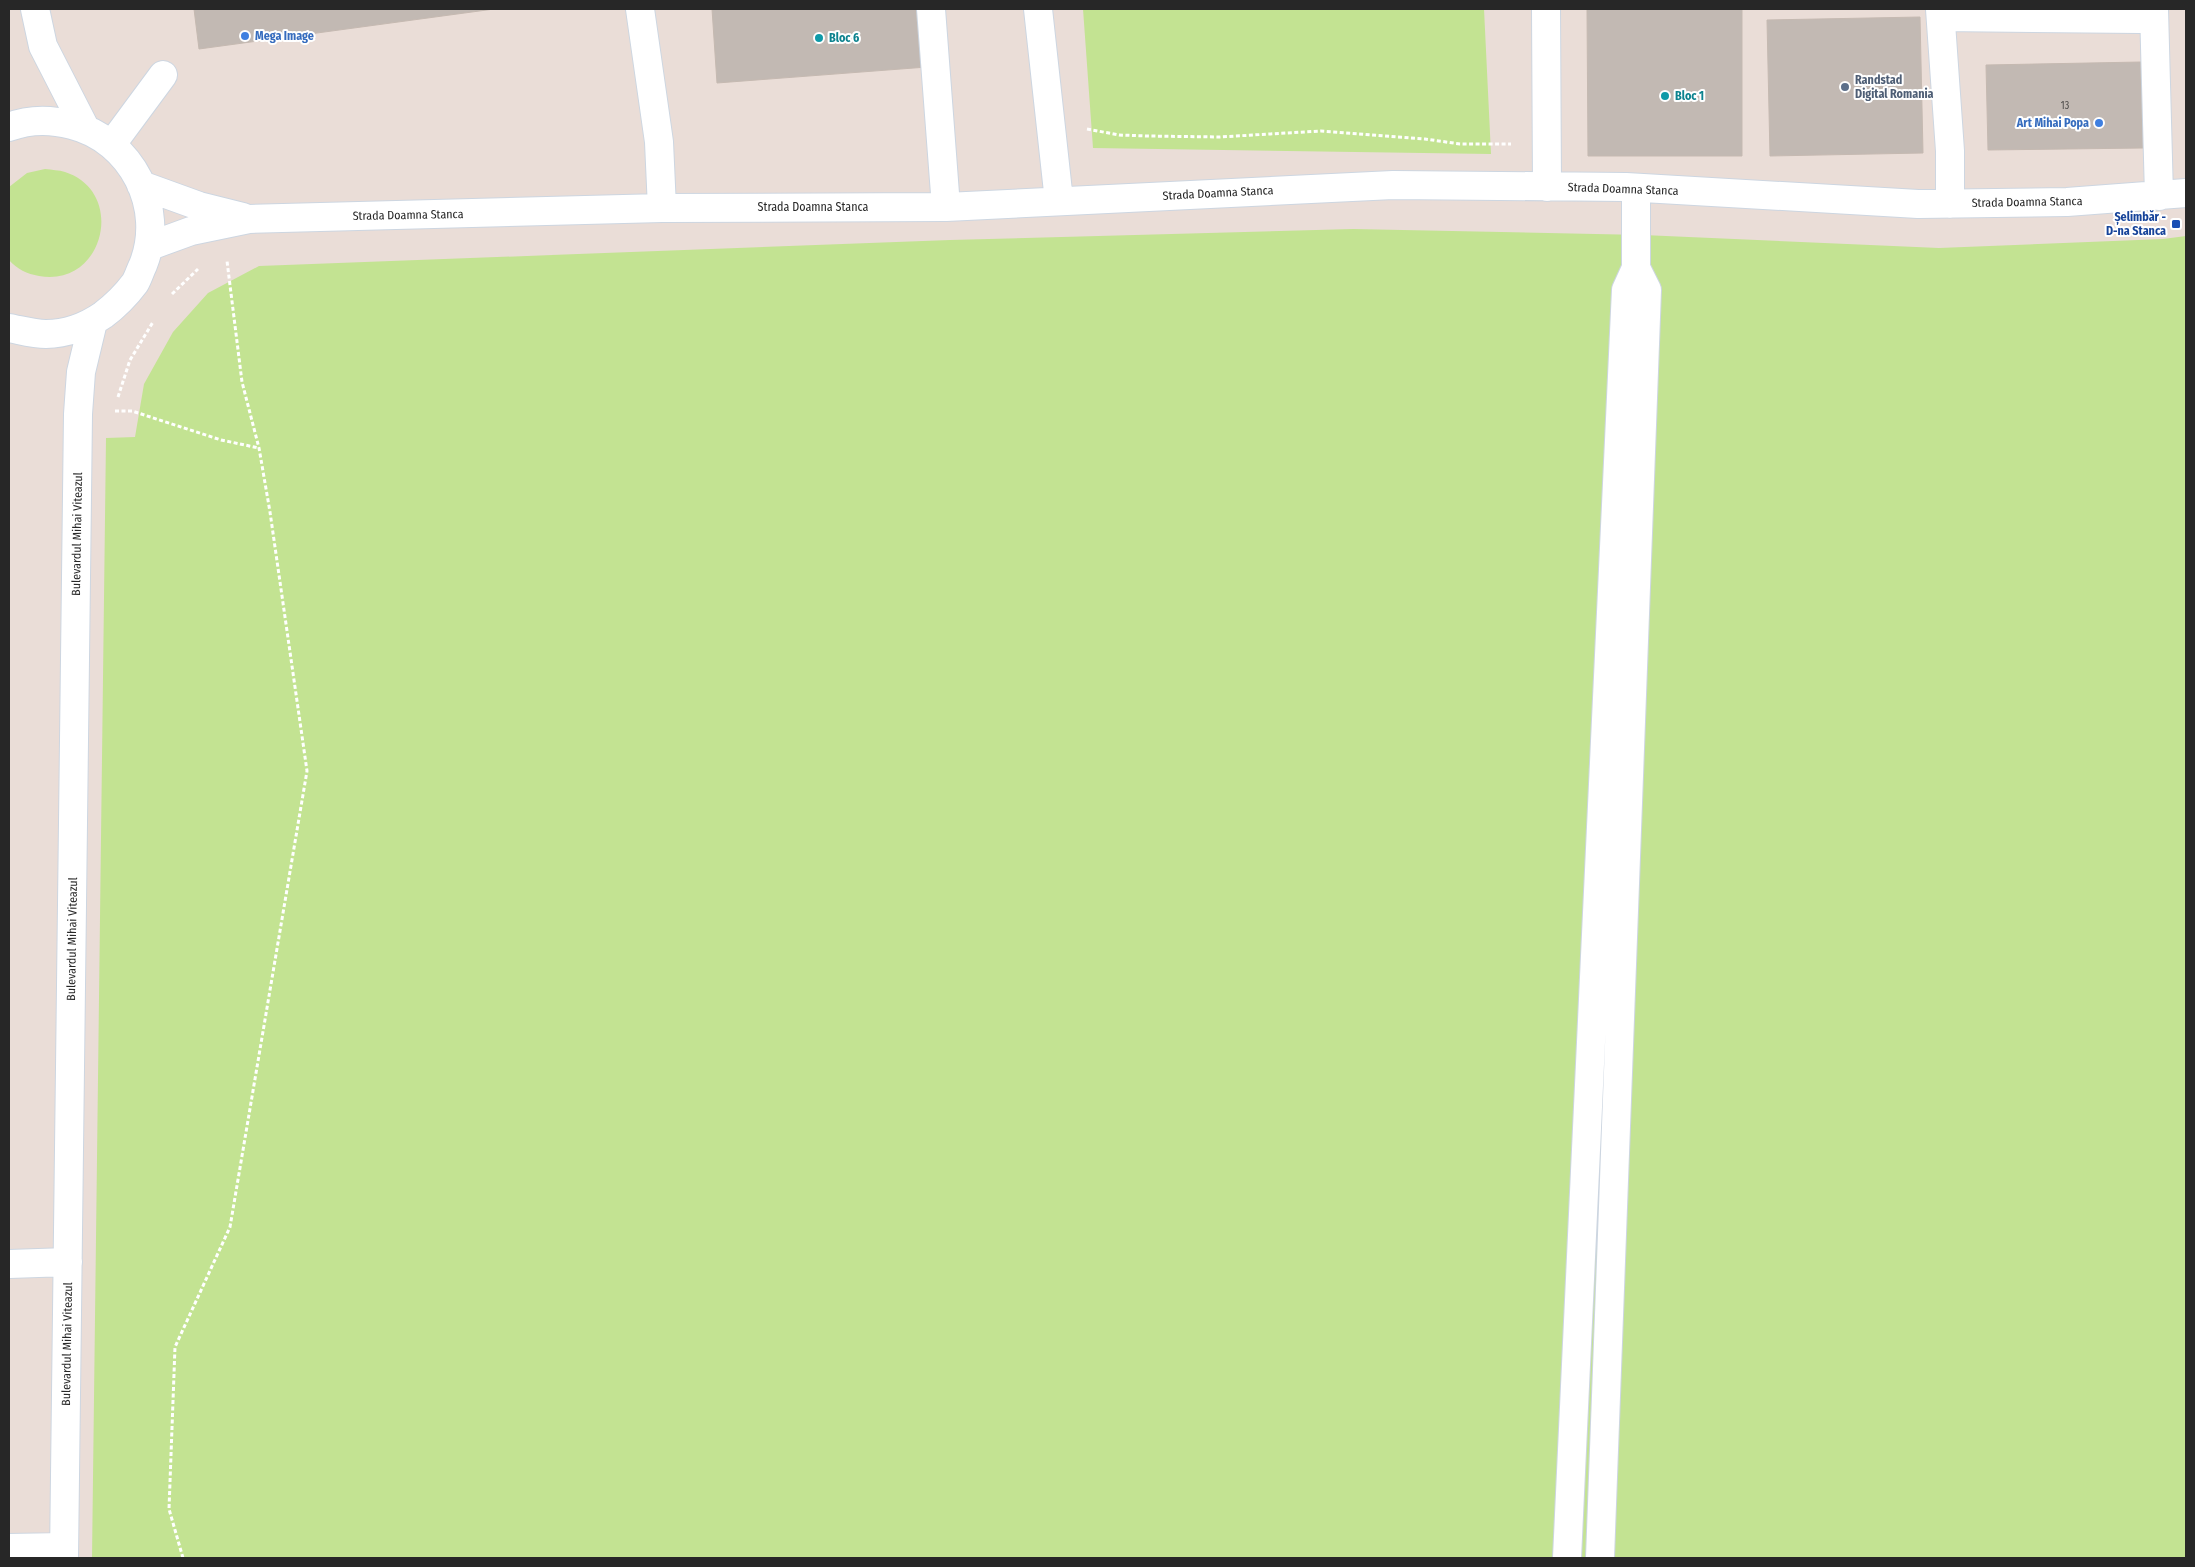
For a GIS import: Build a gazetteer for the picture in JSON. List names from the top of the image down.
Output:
{
  "streets": {
    "street": ["Strada Doamna Stanca", "Bulevardul Mihai Viteazul"]
  },
  "places": {
    "other": [
      "Mega Image",
      "Bloc 6",
      "Randstad Digital Romania",
      "Bloc 1",
      "Art Mihai Popa"
    ],
    "transit": ["Șelimbăr - D-na Stanca"]
  },
  "house_numbers": ["13"]
}
